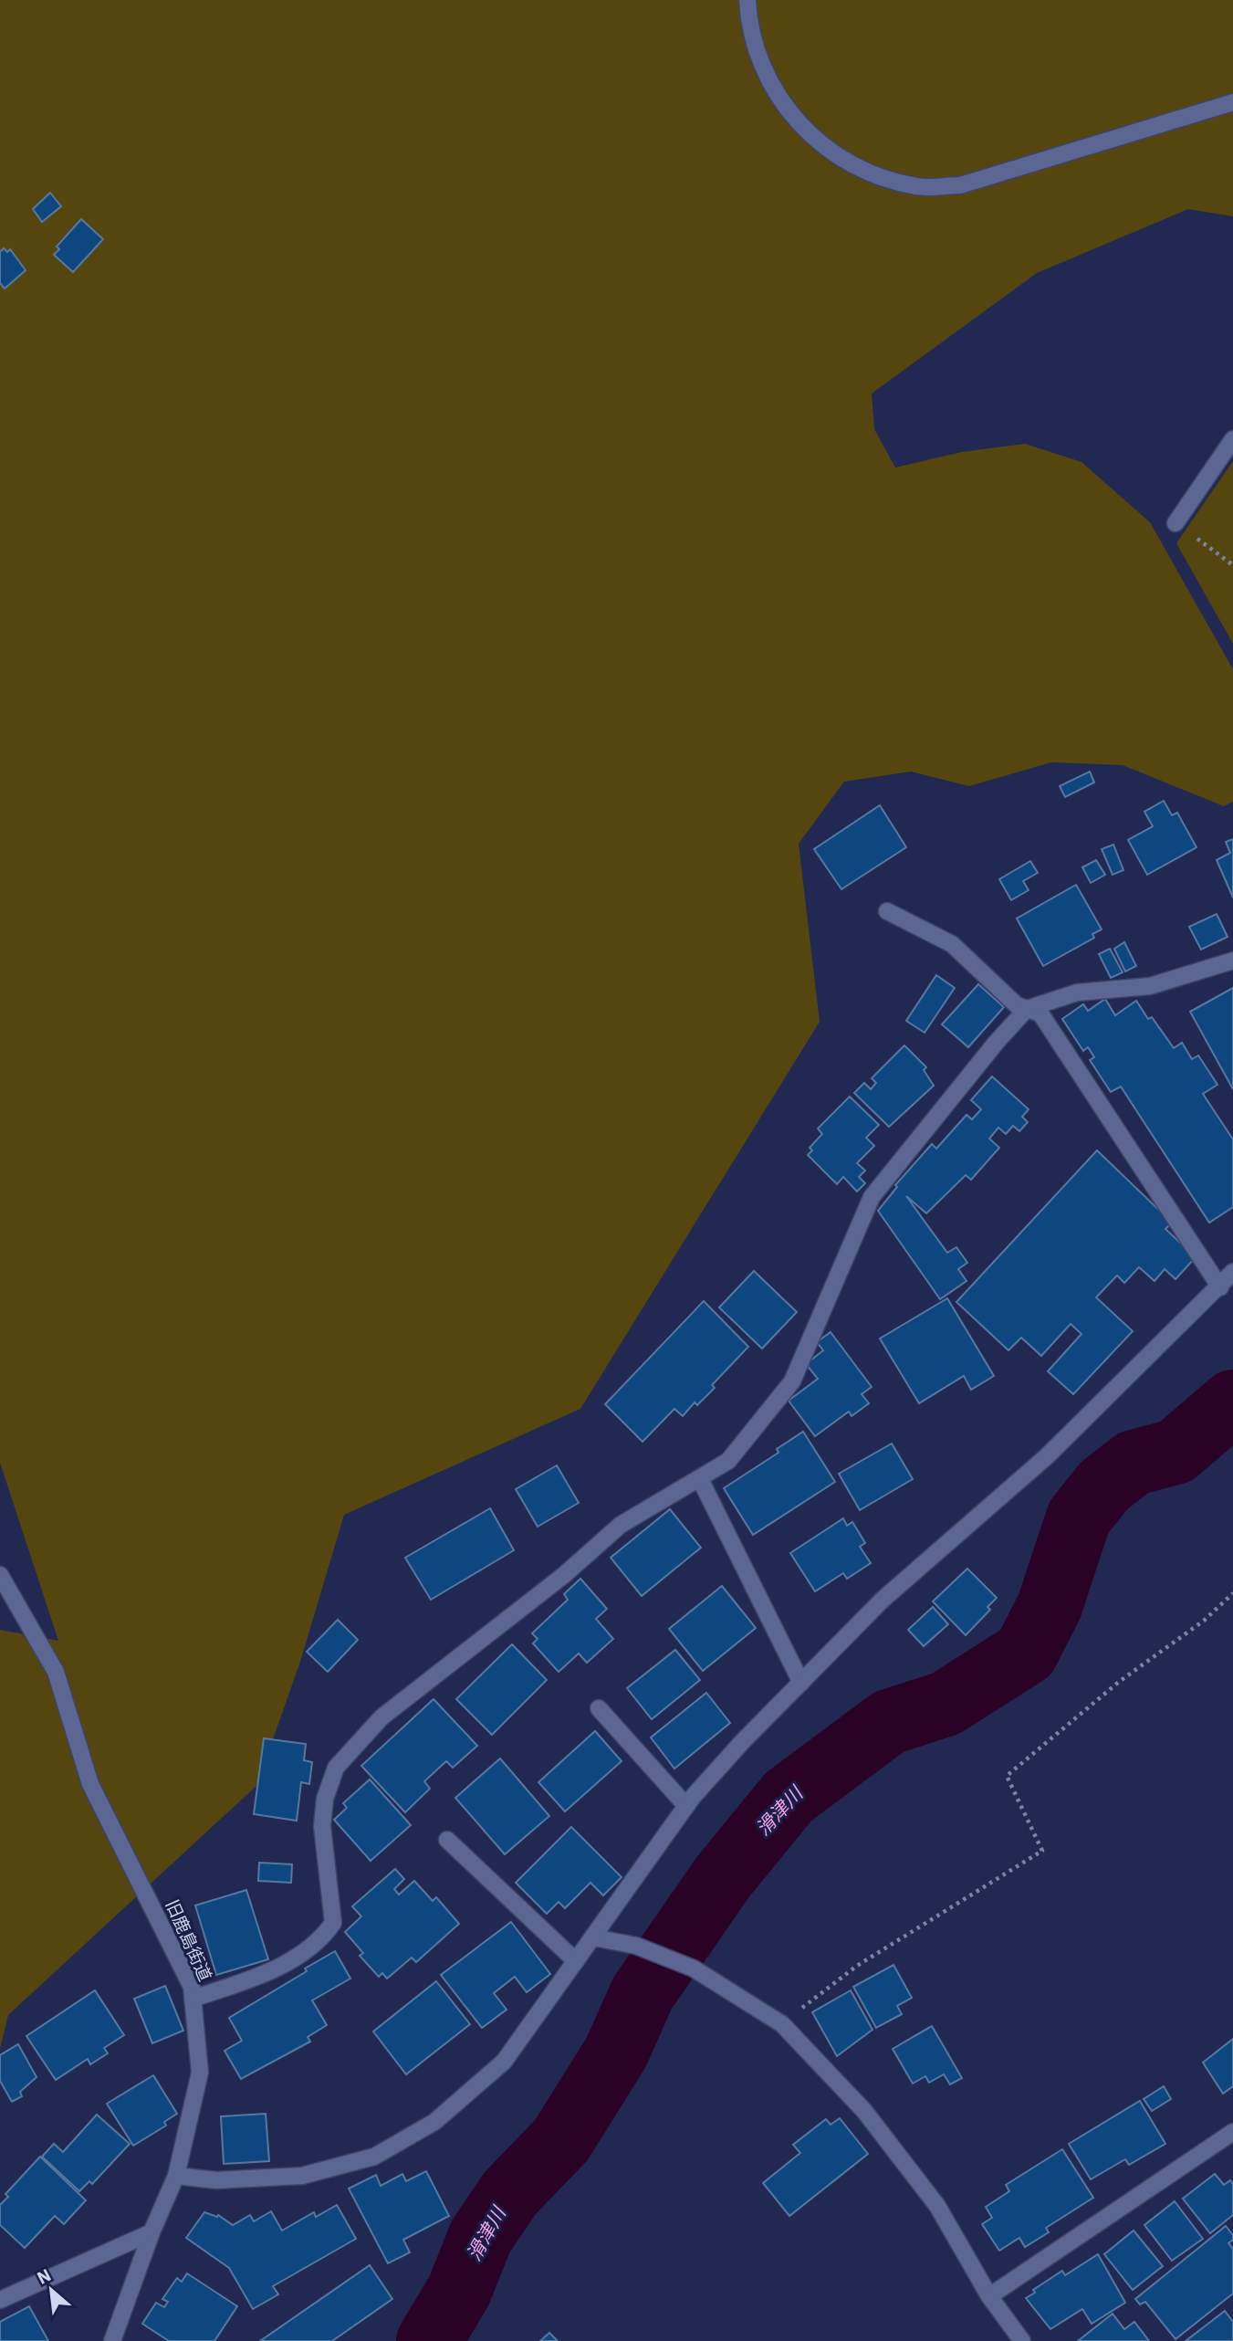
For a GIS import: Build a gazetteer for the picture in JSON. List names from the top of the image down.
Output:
{
  "streets": {
    "street": ["旧鹿島街道"]
  },
  "water": ["滑津川"],
  "north": "top left"
}
